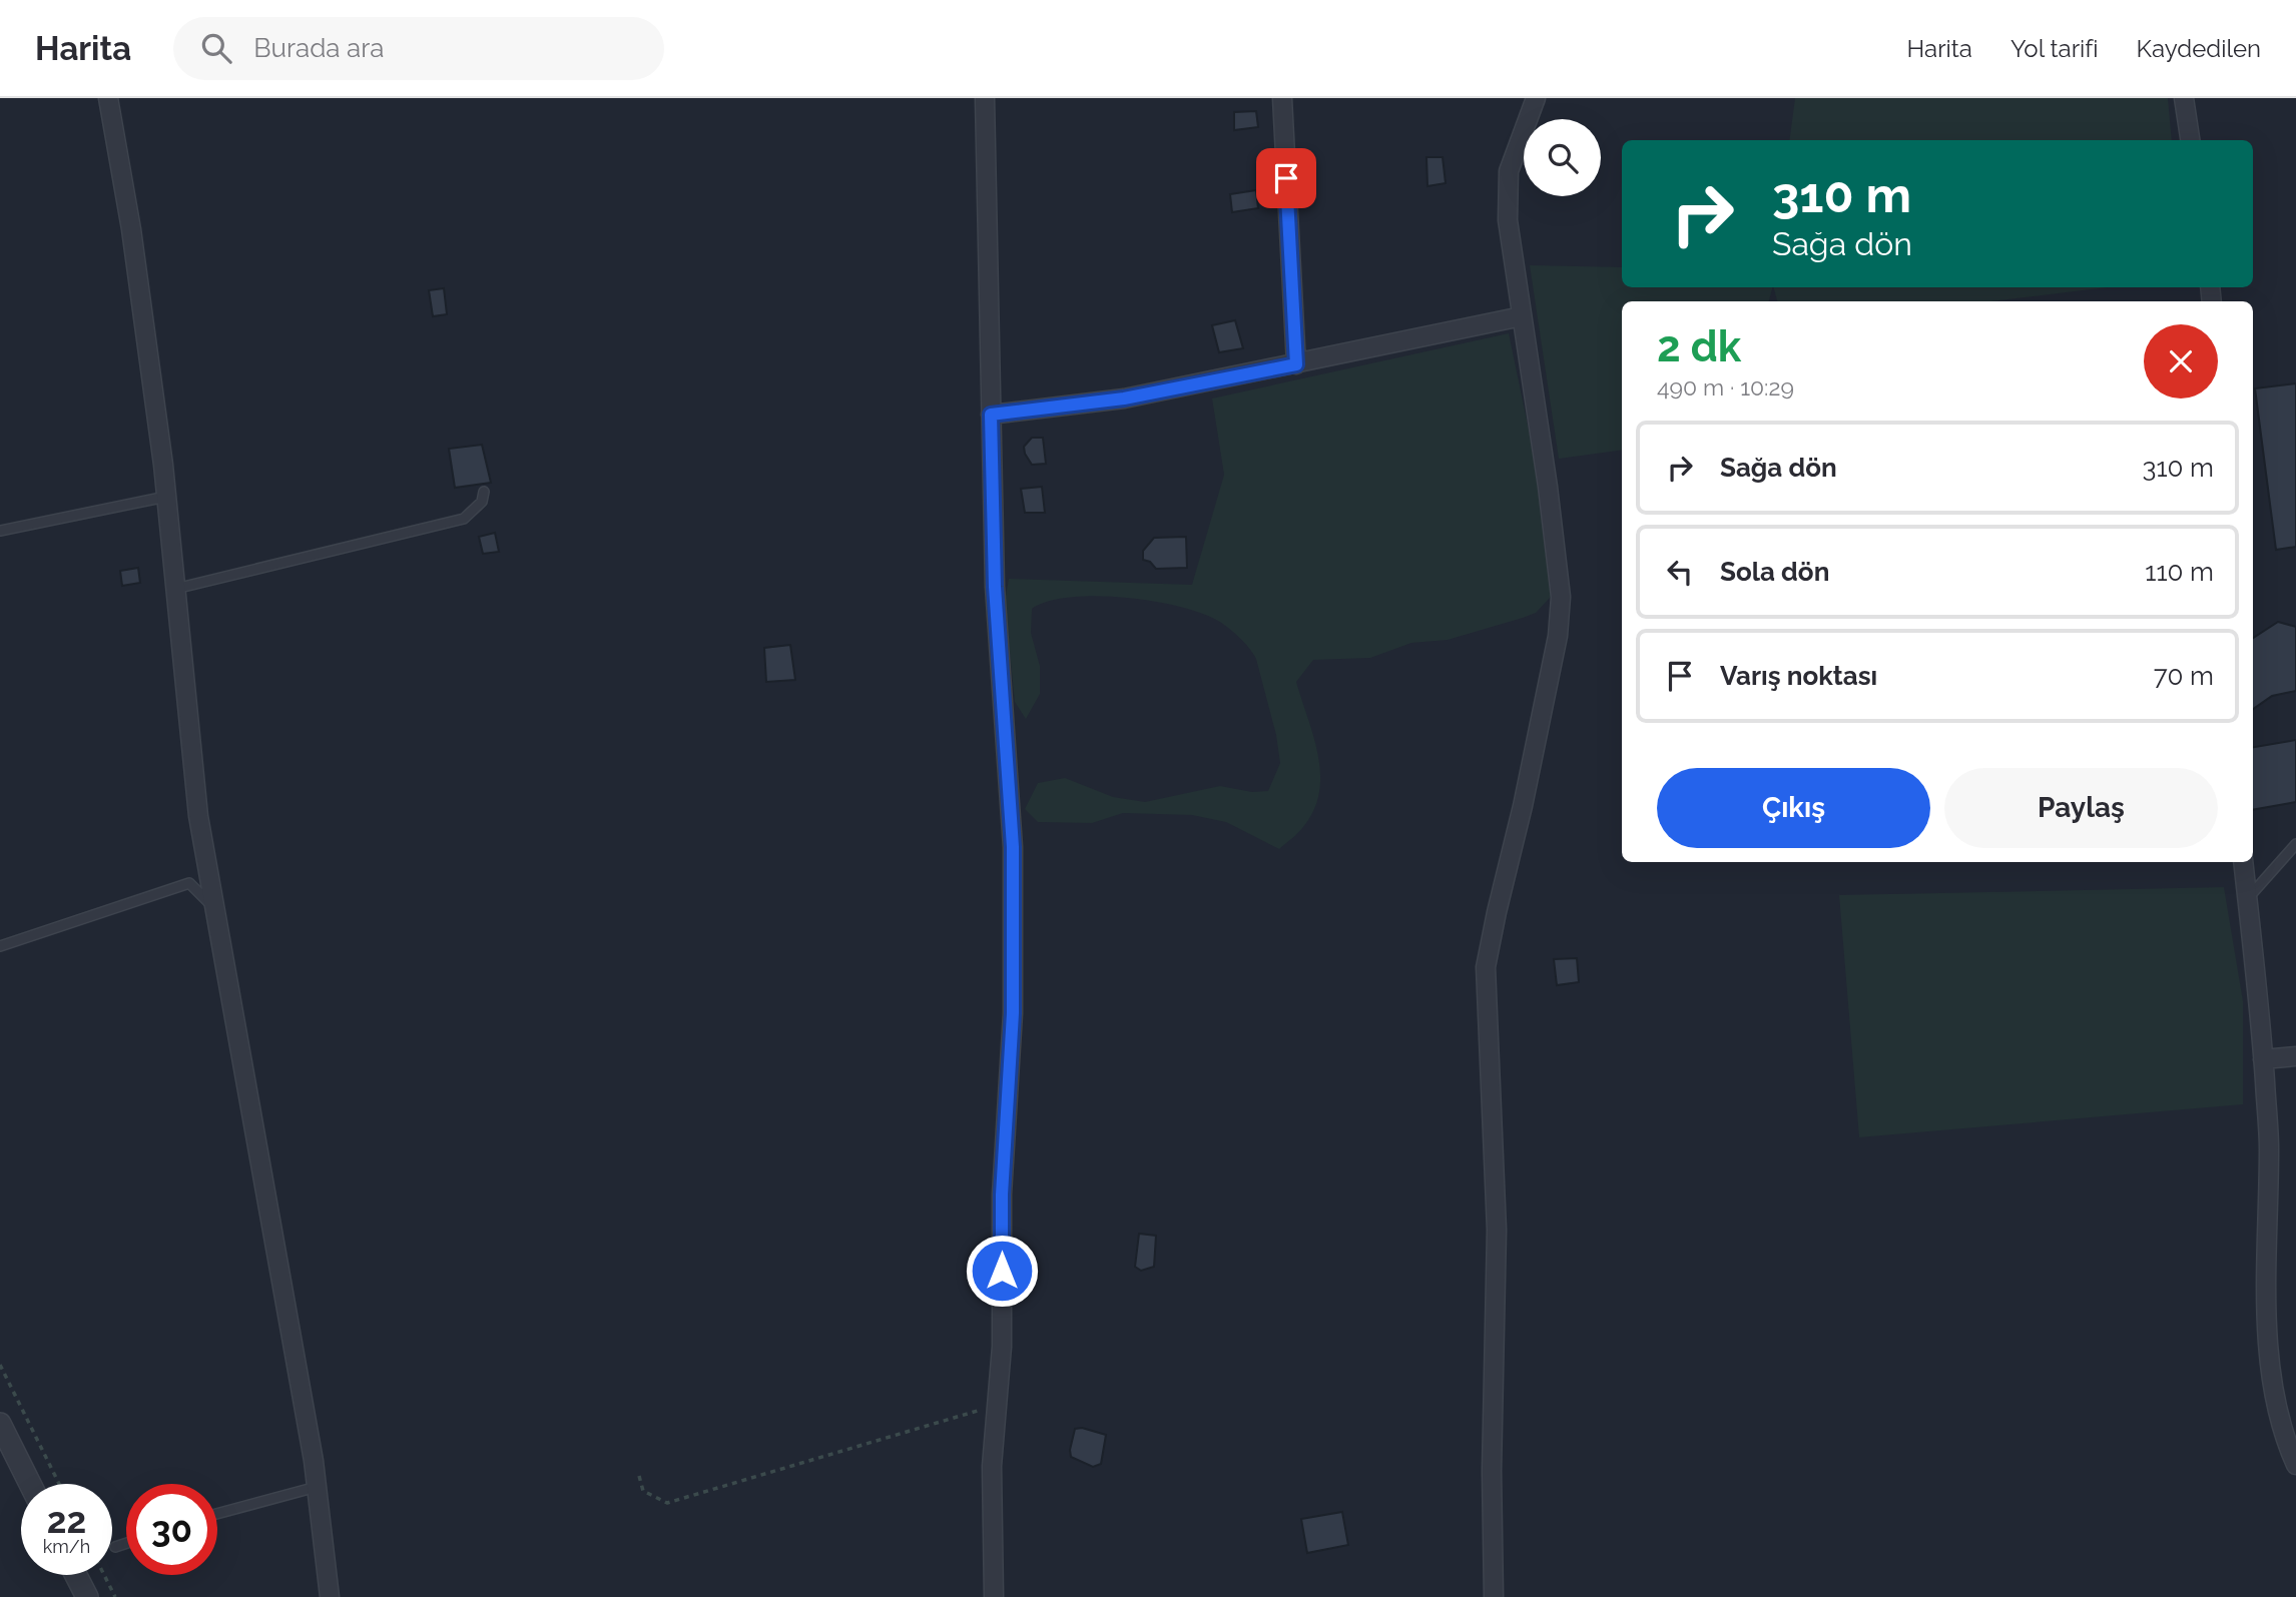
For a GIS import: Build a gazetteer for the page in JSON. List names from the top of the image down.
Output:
{
  "page": {
    "header": "Harita",
    "search": "Burada ara",
    "nav": ["Harita", "Yol tarifi", "Kaydedilen"],
    "turn": ["310 m", "Sağa dön"],
    "heading": ["2 dk", "490 m · 10:29"],
    "list": [
      {
        "name": "Sağa dön",
        "value": "310 m"
      },
      {
        "name": "Sola dön",
        "value": "110 m"
      },
      {
        "name": "Varış noktası",
        "value": "70 m"
      }
    ],
    "buttons": ["Çıkış", "Paylaş"],
    "speed": "22 km/h",
    "limit": "30"
  }
}
